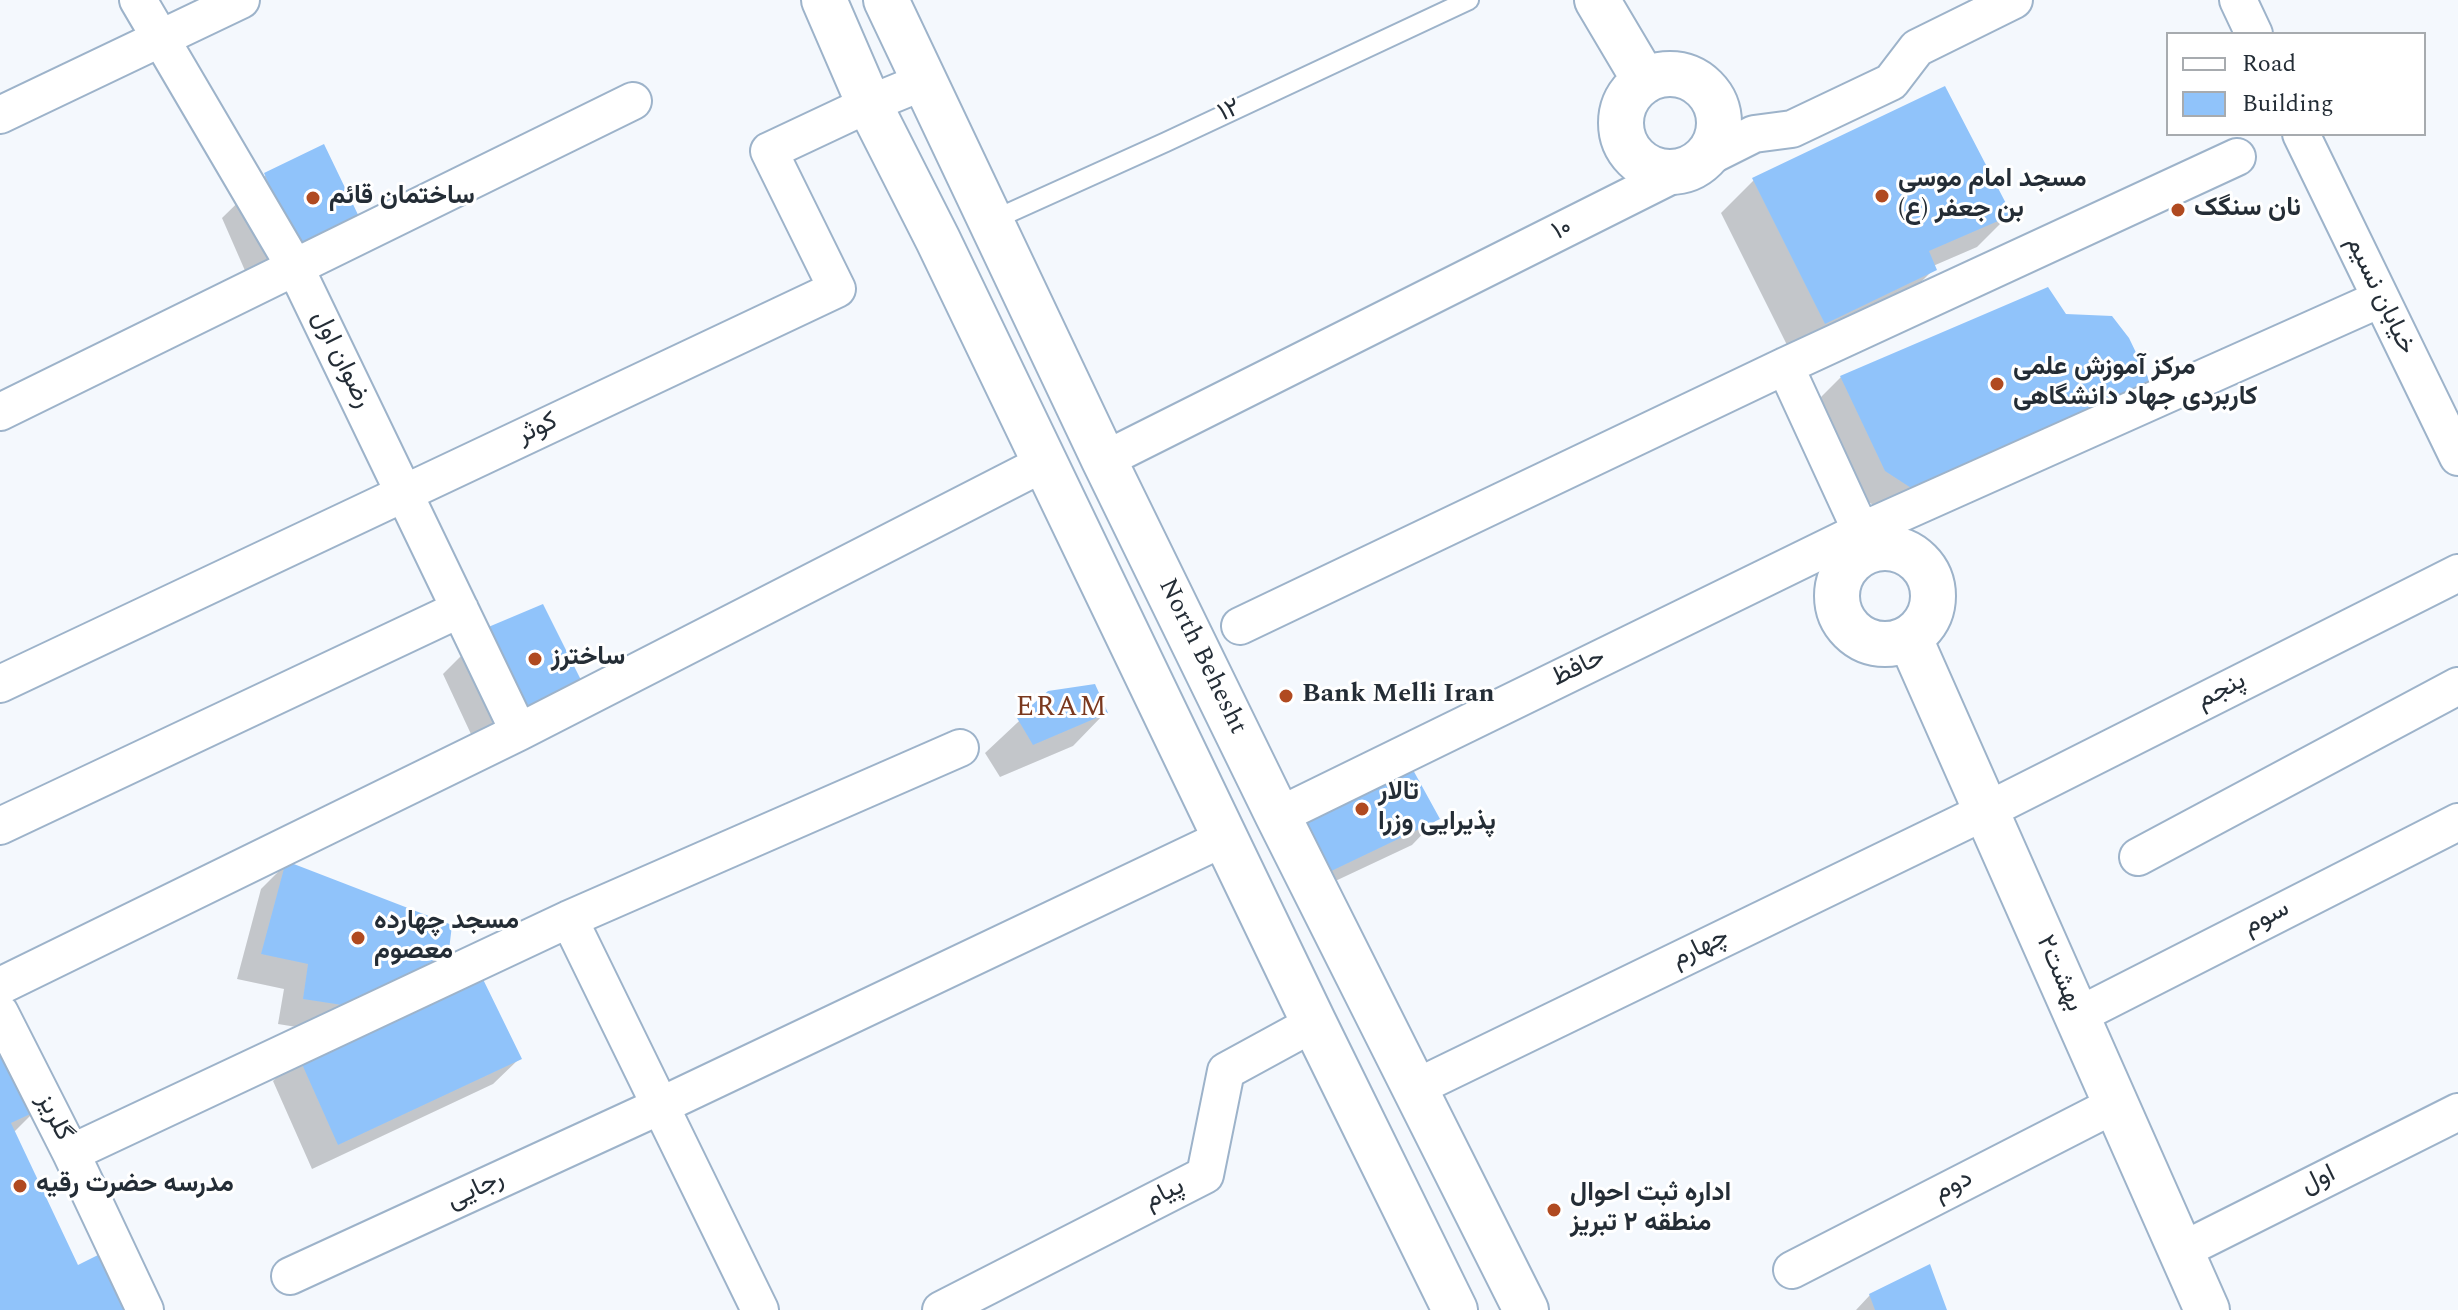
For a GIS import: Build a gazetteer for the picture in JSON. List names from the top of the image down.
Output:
{
  "streets": {
    "main road": ["North Behesht", "بهشت۲"],
    "street": [
      "۱۰",
      "خیابان نسیم",
      "رضوان اول",
      "کوثر",
      "حافظ",
      "پنجم",
      "سوم",
      "چهارم",
      "گلریز",
      "اول",
      "دوم",
      "رجایی",
      "پیام"
    ],
    "lane": ["۱۲"]
  },
  "crossings": [
    ["۱۲", "North Behesht"],
    ["۱۰", "North Behesht"],
    ["خیابان نسیم", "حافظ"],
    ["رضوان اول", "کوثر"],
    ["North Behesht", "حافظ"],
    ["North Behesht", "چهارم"],
    ["حافظ", "بهشت۲"],
    ["پنجم", "چهارم"],
    ["پنجم", "بهشت۲"],
    ["سوم", "بهشت۲"],
    ["چهارم", "بهشت۲"],
    ["بهشت۲", "اول"],
    ["بهشت۲", "دوم"]
  ],
  "districts": ["ERAM"],
  "places": [
    "مسجد امام موسی بن جعفر (ع)",
    "ساختمان قائم",
    "نان سنگک",
    "مرکز آموزش علمی کاربردی جهاد دانشگاهی",
    "ساخترز",
    "Bank Melli Iran",
    "تالار پذیرایی وزرا",
    "مسجد چهارده معصوم",
    "مدرسه حضرت رقیه",
    "اداره ثبت احوال منطقه ۲ تبریز"
  ],
  "legend": ["Road", "Building"]
}
